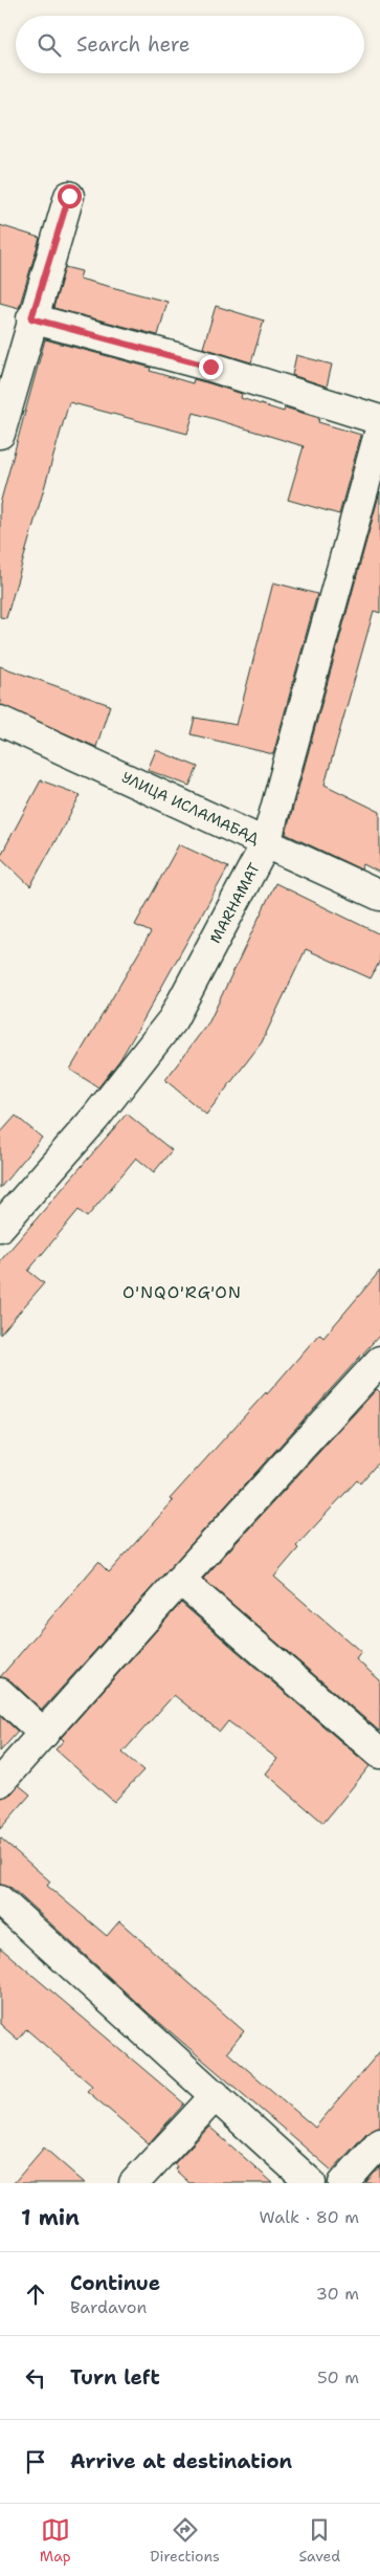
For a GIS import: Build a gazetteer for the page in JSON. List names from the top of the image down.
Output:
{
  "streets": {
    "street": ["УЛИЦА ИСЛАМАБАД", "MARHAMAT"]
  },
  "crossings": [
    ["УЛИЦА ИСЛАМАБАД", "MARHAMAT"]
  ],
  "districts": ["O'NQO'RG'ON"],
  "page": {
    "search": "Search here",
    "heading": ["1 min", "Walk · 80 m"],
    "list": [
      ["Continue", "Bardavon", "30 m"],
      ["Turn left", "50 m"],
      "Arrive at destination"
    ],
    "nav": ["Map", "Directions", "Saved"]
  }
}
